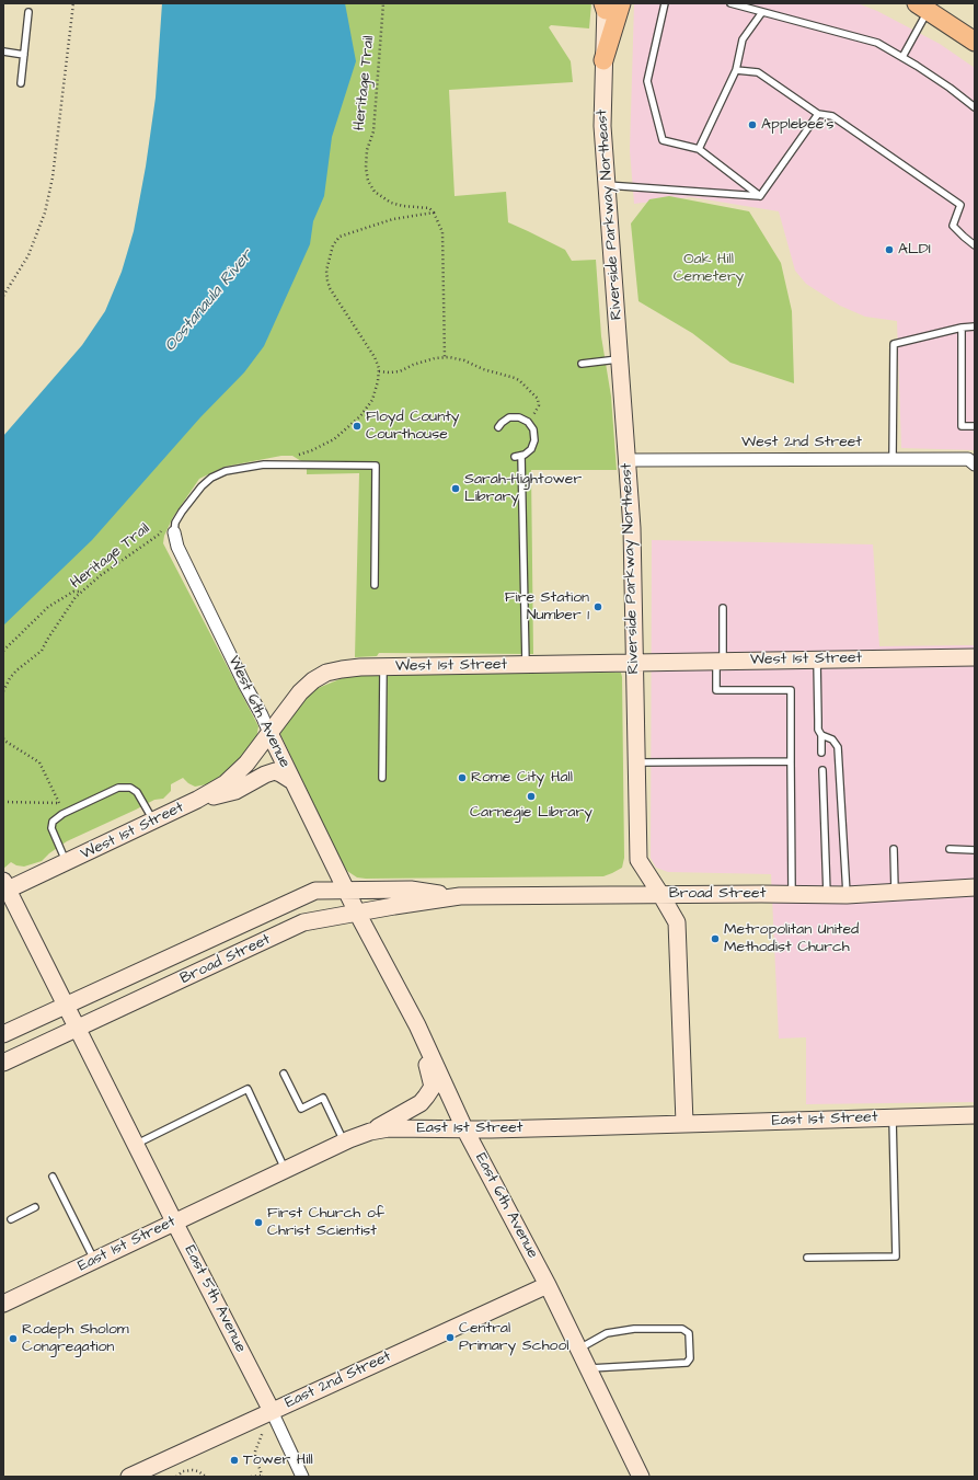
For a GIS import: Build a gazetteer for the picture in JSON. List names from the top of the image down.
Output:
{
  "streets": {
    "street": [
      "Riverside Parkway Northeast",
      "West 2nd Street",
      "West 1st Street",
      "West 6th Avenue",
      "Broad Street",
      "East 1st Street",
      "East 6th Avenue",
      "East 5th Avenue",
      "East 2nd Street"
    ],
    "path": ["Heritage Trail"]
  },
  "crossings": [
    ["Heritage Trail", "West 6th Avenue"],
    ["Riverside Parkway Northeast", "West 2nd Street"],
    ["Riverside Parkway Northeast", "West 1st Street"],
    ["Riverside Parkway Northeast", "Broad Street"],
    ["Riverside Parkway Northeast", "East 1st Street"],
    ["West 1st Street", "West 6th Avenue"],
    ["West 1st Street", "East 5th Avenue"],
    ["West 6th Avenue", "Broad Street"],
    ["West 6th Avenue", "East 6th Avenue"],
    ["Broad Street", "East 6th Avenue"],
    ["Broad Street", "East 5th Avenue"],
    ["East 1st Street", "East 6th Avenue"],
    ["East 1st Street", "East 5th Avenue"],
    ["East 6th Avenue", "East 2nd Street"],
    ["East 5th Avenue", "East 2nd Street"]
  ],
  "water": ["Oostanaula River"],
  "parks": ["Oak Hill Cemetery"],
  "places": [
    "Applebee's",
    "ALDI",
    "Floyd County Courthouse",
    "Sarah-Hightower Library",
    "Fire Station Number 1",
    "Rome City Hall",
    "Carnegie Library",
    "Metropolitan United Methodist Church",
    "First Church of Christ Scientist",
    "Central Primary School",
    "Rodeph Sholom Congregation",
    "Tower Hill"
  ]
}
